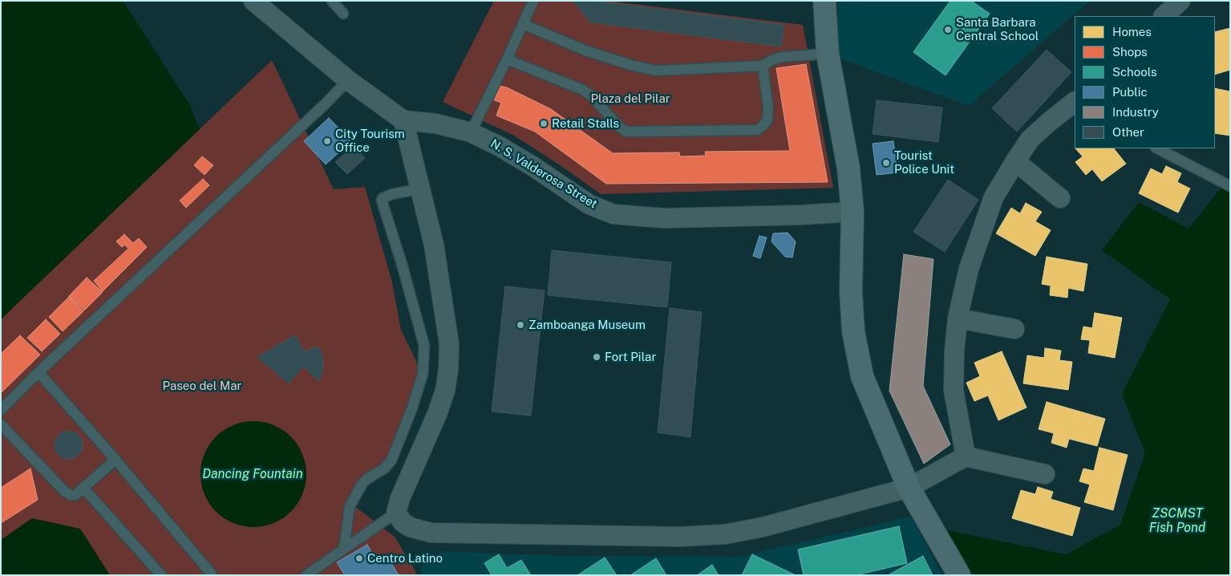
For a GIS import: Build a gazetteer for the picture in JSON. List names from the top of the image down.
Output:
{
  "streets": {
    "street": ["N. S. Valderosa Street"]
  },
  "water": ["Dancing Fountain", "ZSCMST Fish Pond"],
  "parks": ["Plaza del Pilar", "Paseo del Mar"],
  "places": [
    "Santa Barbara Central School",
    "Retail Stalls",
    "City Tourism Office",
    "Tourist Police Unit",
    "Zamboanga Museum",
    "Fort Pilar",
    "Centro Latino"
  ],
  "legend": [
    "Homes",
    "Shops",
    "Schools",
    "Public",
    "Industry",
    "Other"
  ]
}
